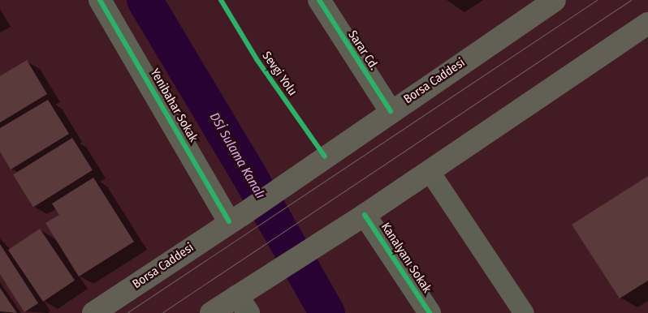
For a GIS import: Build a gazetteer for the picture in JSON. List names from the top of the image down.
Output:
{
  "streets": {
    "main road": ["Borsa Caddesi"],
    "street": ["Sarar Cd.", "Yenibahar Sokak", "Kanalyanı Sokak"],
    "cycle path": ["Sevgi Yolu"]
  },
  "crossings": [
    ["Sarar Cd.", "Borsa Caddesi"],
    ["Borsa Caddesi", "Yenibahar Sokak"]
  ],
  "water": ["DSİ Sulama Kanalı"]
}
